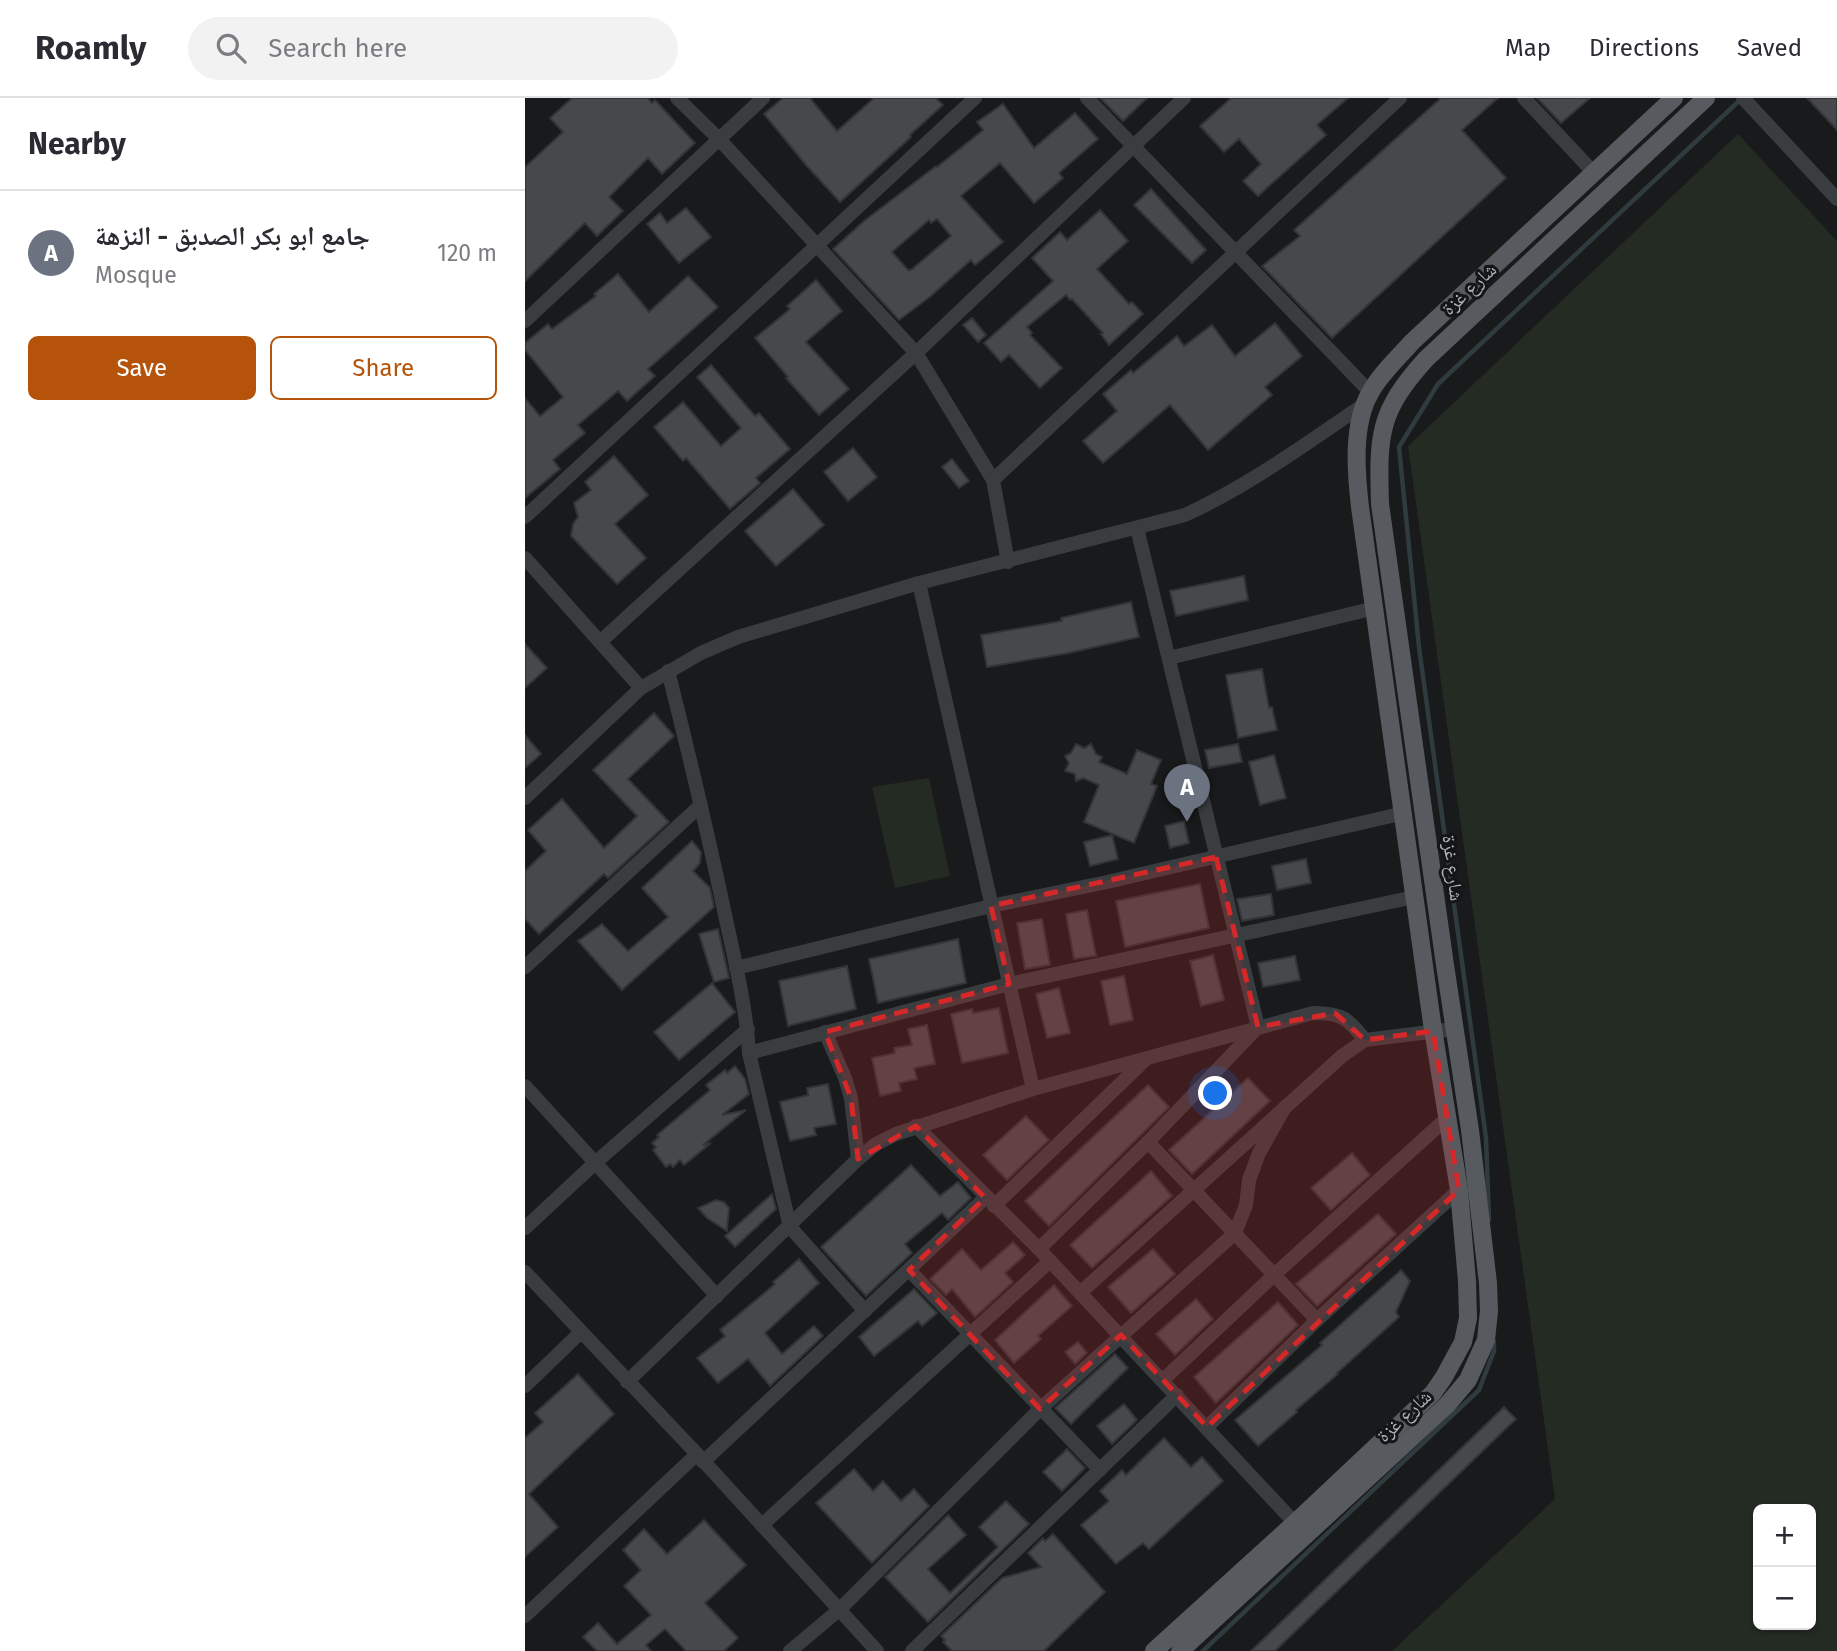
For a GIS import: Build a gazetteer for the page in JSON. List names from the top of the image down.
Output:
{
  "streets": {
    "main road": ["شارع غزة"]
  },
  "page": {
    "header": "Roamly",
    "search": "Search here",
    "nav": ["Map", "Directions", "Saved"],
    "heading": "Nearby",
    "list": [
      {
        "mark": "A",
        "name": "جامع ابو بكر الصدبق - النزهة",
        "note": "Mosque",
        "value": "120 m"
      }
    ],
    "buttons": ["Save", "Share"],
    "pins": "A",
    "map_buttons": ["+", "−"]
  }
}
